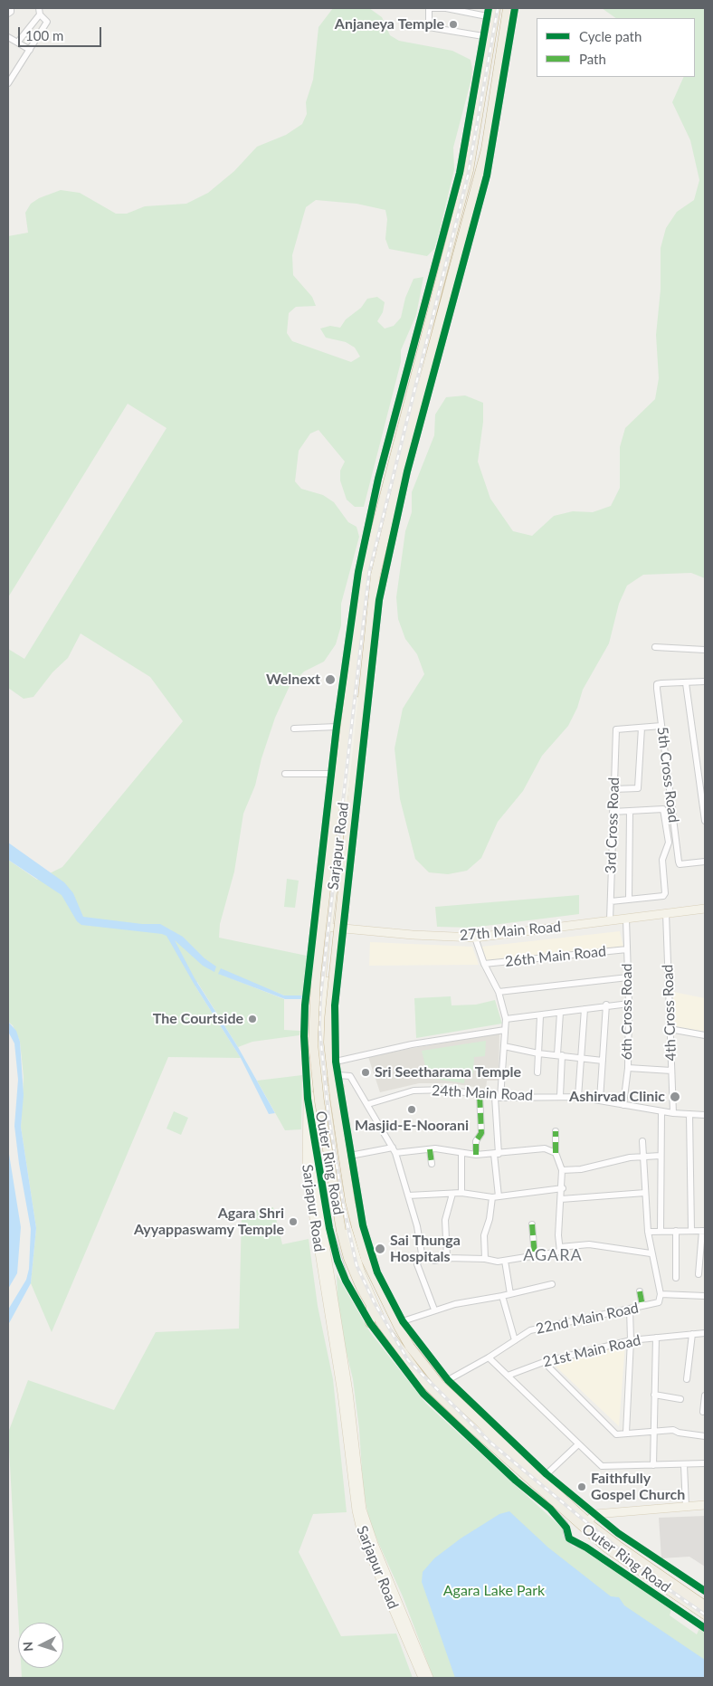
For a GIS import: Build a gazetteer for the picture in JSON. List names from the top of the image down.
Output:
{
  "streets": {
    "highway": ["Outer Ring Road"],
    "main road": ["Sarjapur Road", "27th Main Road"],
    "street": [
      "5th Cross Road",
      "3rd Cross Road",
      "26th Main Road",
      "6th Cross Road",
      "4th Cross Road",
      "24th Main Road",
      "22nd Main Road",
      "21st Main Road"
    ]
  },
  "crossings": [
    ["3rd Cross Road", "27th Main Road"],
    ["Sarjapur Road", "27th Main Road"],
    ["Sarjapur Road", "Outer Ring Road"],
    ["27th Main Road", "6th Cross Road"],
    ["27th Main Road", "4th Cross Road"],
    ["26th Main Road", "6th Cross Road"],
    ["6th Cross Road", "24th Main Road"],
    ["4th Cross Road", "24th Main Road"]
  ],
  "districts": ["AGARA"],
  "parks": ["Agara Lake Park"],
  "places": [
    "Anjaneya Temple",
    "Welnext",
    "The Courtside",
    "Sri Seetharama Temple",
    "Ashirvad Clinic",
    "Masjid-E-Noorani",
    "Agara Shri Ayyappaswamy Temple",
    "Sai Thunga Hospitals",
    "Faithfully Gospel Church"
  ],
  "legend": ["Cycle path", "Path"],
  "scale_bar": "100 m",
  "north": "left"
}
